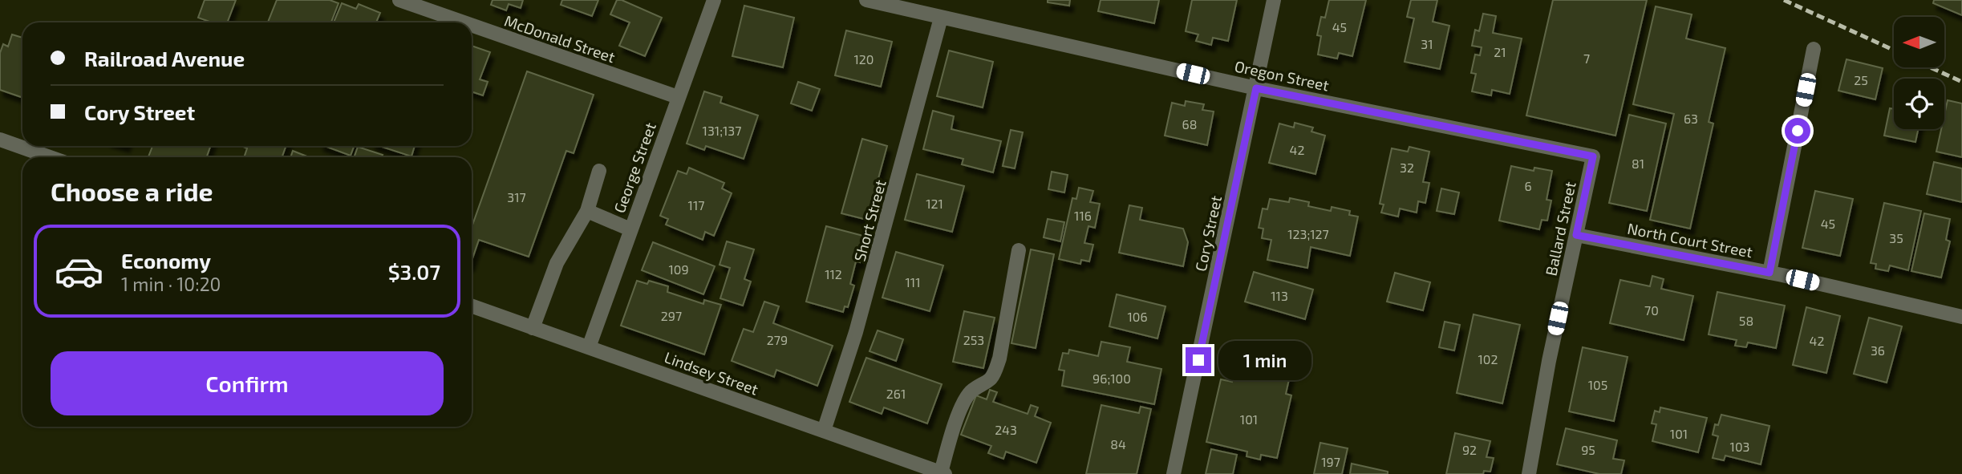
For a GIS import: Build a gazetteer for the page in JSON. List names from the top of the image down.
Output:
{
  "streets": {
    "street": [
      "McDonald Street",
      "Oregon Street",
      "George Street",
      "Short Street",
      "Ballard Street",
      "Cory Street",
      "North Court Street",
      "Lindsey Street"
    ]
  },
  "crossings": [
    ["McDonald Street", "George Street"],
    ["Oregon Street", "Short Street"],
    ["Oregon Street", "Ballard Street"],
    ["Oregon Street", "Cory Street"],
    ["George Street", "Lindsey Street"],
    ["Short Street", "Lindsey Street"],
    ["Ballard Street", "North Court Street"]
  ],
  "house_numbers": [
    "45",
    "31",
    "21",
    "7",
    "120",
    "25",
    "63",
    "68",
    "131;137",
    "42",
    "81",
    "32",
    "6",
    "317",
    "121",
    "117",
    "116",
    "45",
    "123;127",
    "35",
    "109",
    "112",
    "111",
    "113",
    "70",
    "297",
    "106",
    "58",
    "279",
    "253",
    "42",
    "36",
    "102",
    "96;100",
    "105",
    "261",
    "101",
    "243",
    "101",
    "84",
    "103",
    "92",
    "95",
    "197"
  ],
  "north": "left",
  "page": {
    "banner": ["Railroad Avenue", "Cory Street"],
    "heading": "Choose a ride",
    "list": [
      {
        "name": "Economy",
        "note": "1 min · 10:20",
        "value": "$3.07"
      }
    ],
    "buttons": "Confirm",
    "bubble": "1 min"
  }
}
